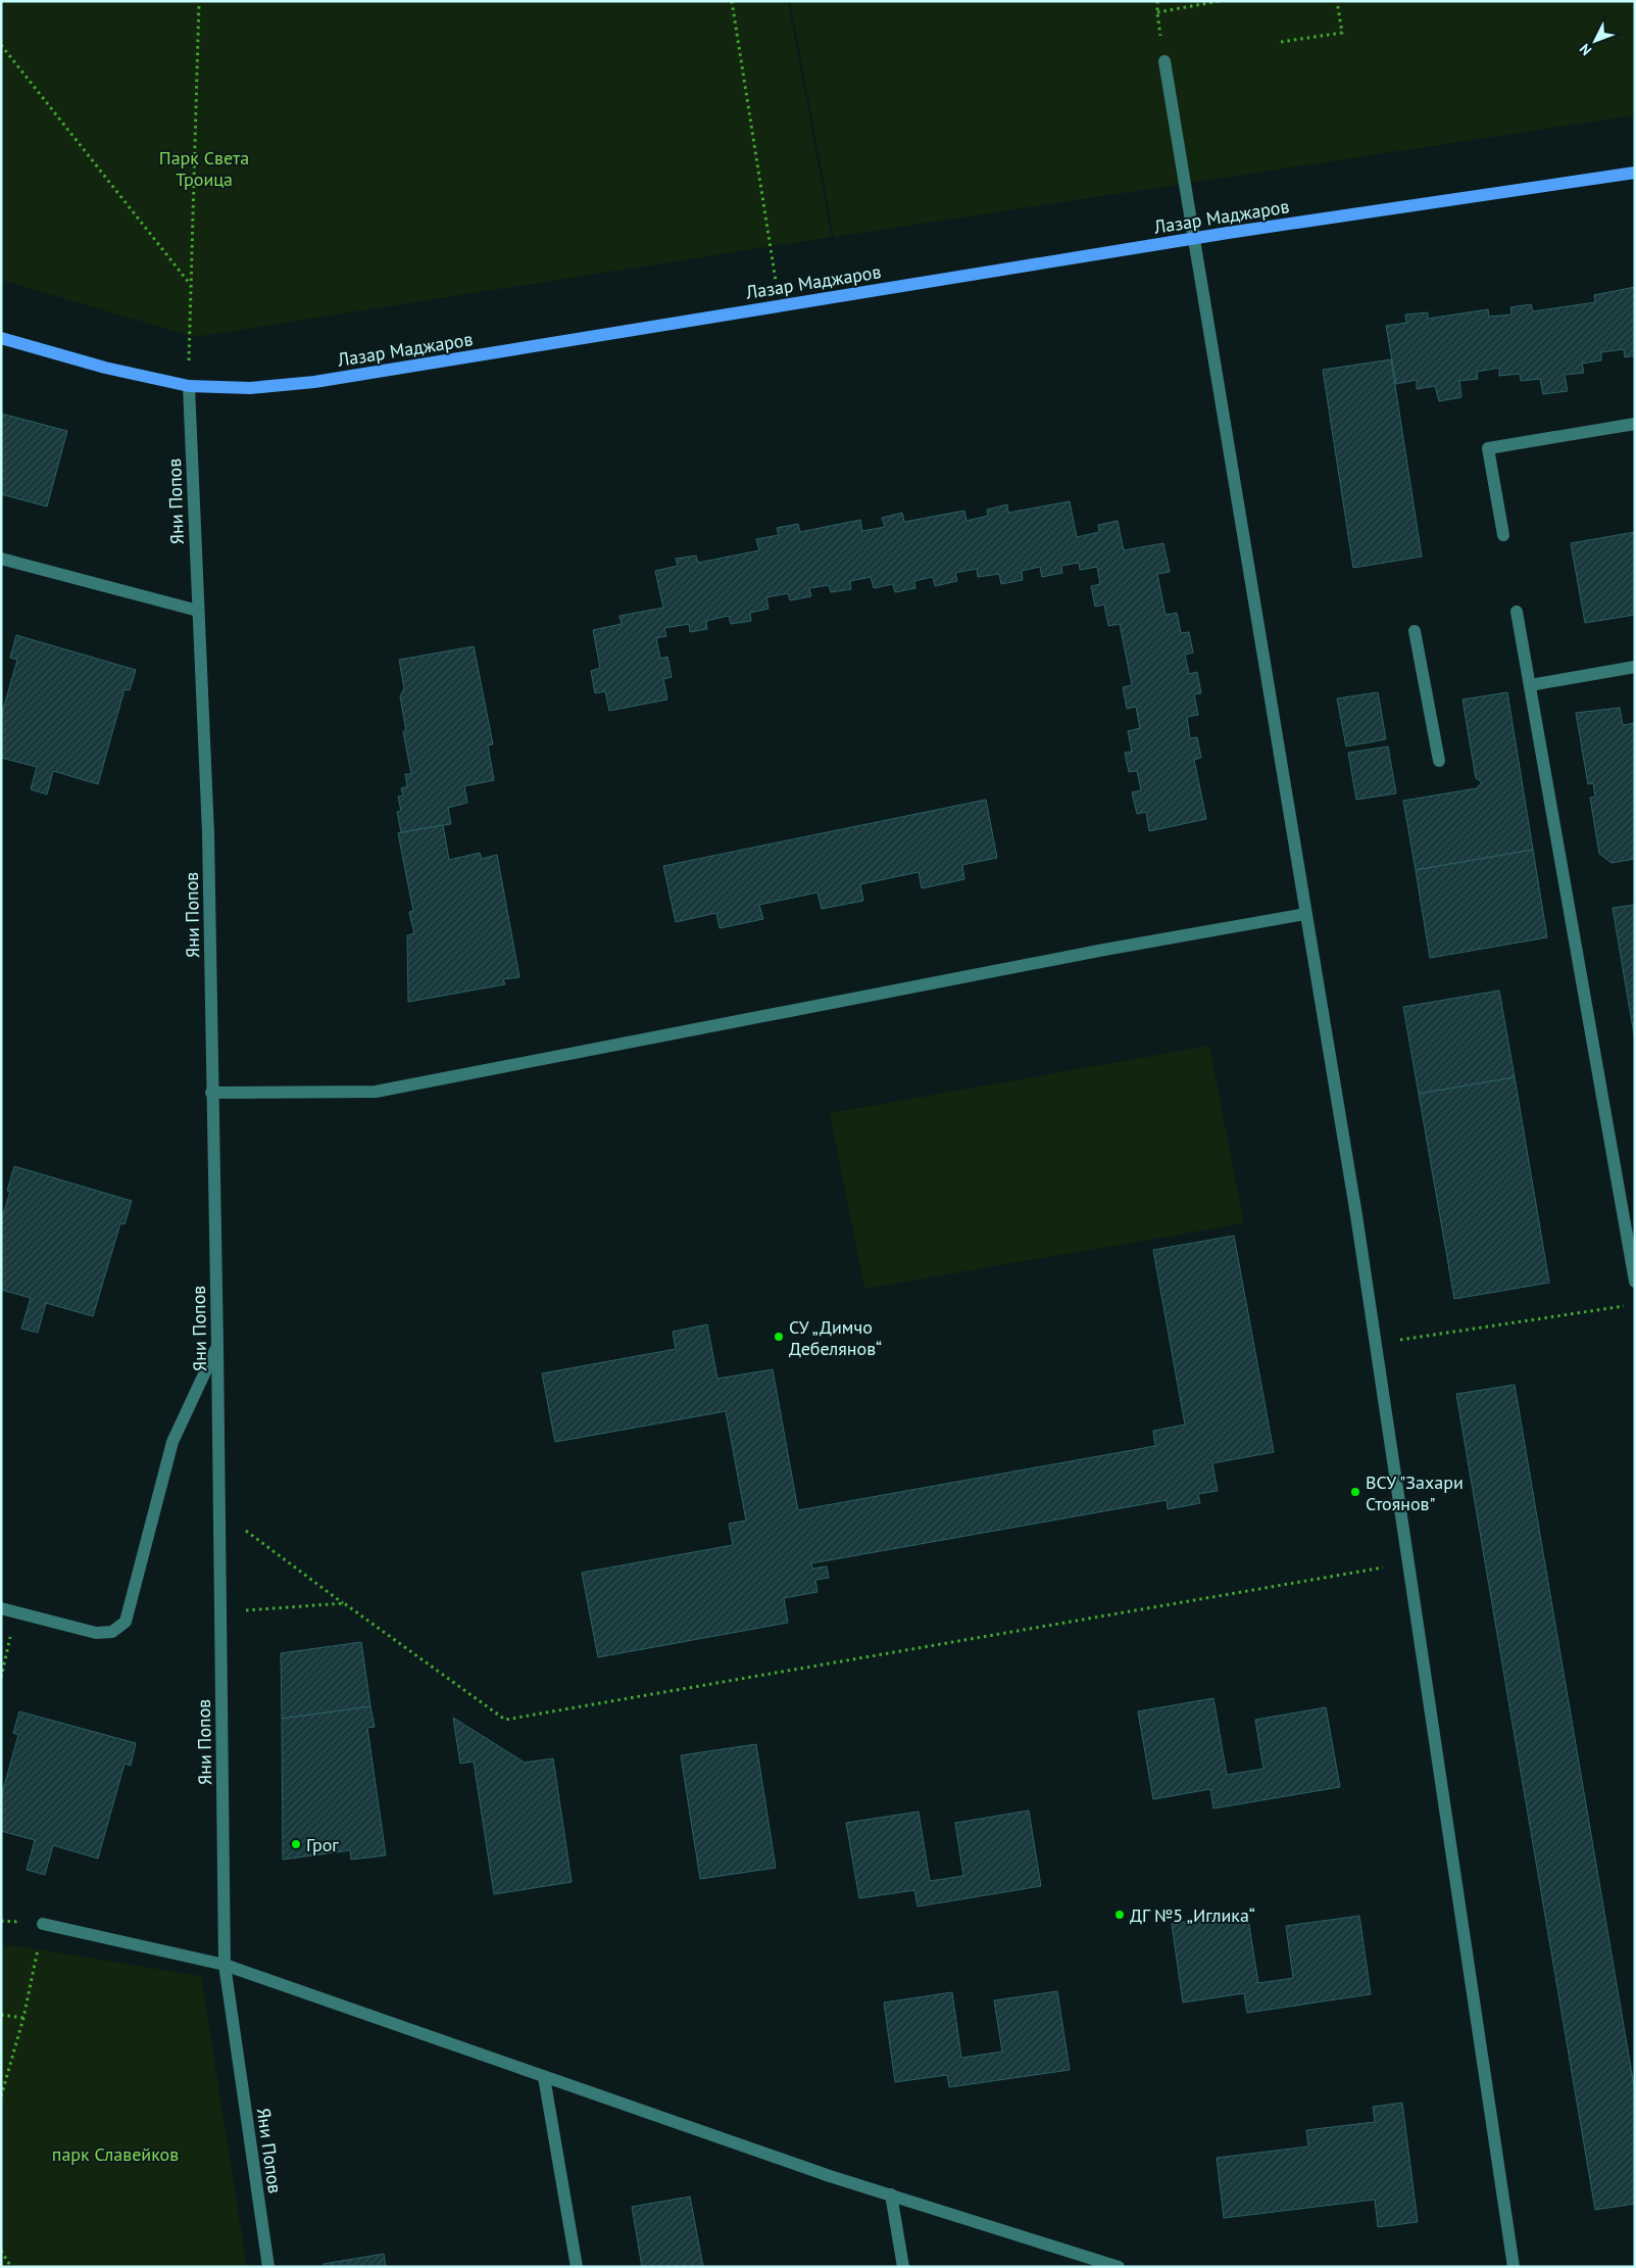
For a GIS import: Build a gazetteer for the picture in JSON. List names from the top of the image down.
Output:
{
  "streets": {
    "main road": ["Лазар Маджаров"],
    "street": ["Яни Попов"]
  },
  "crossings": [
    ["Лазар Маджаров", "Яни Попов"]
  ],
  "parks": ["Парк Света Троица", "парк Славейков"],
  "places": [
    "СУ „Димчо Дебелянов“",
    "ВСУ \"Захари Стоянов\"",
    "Грог",
    "ДГ №5 „Иглика“"
  ],
  "north": "bottom left"
}
